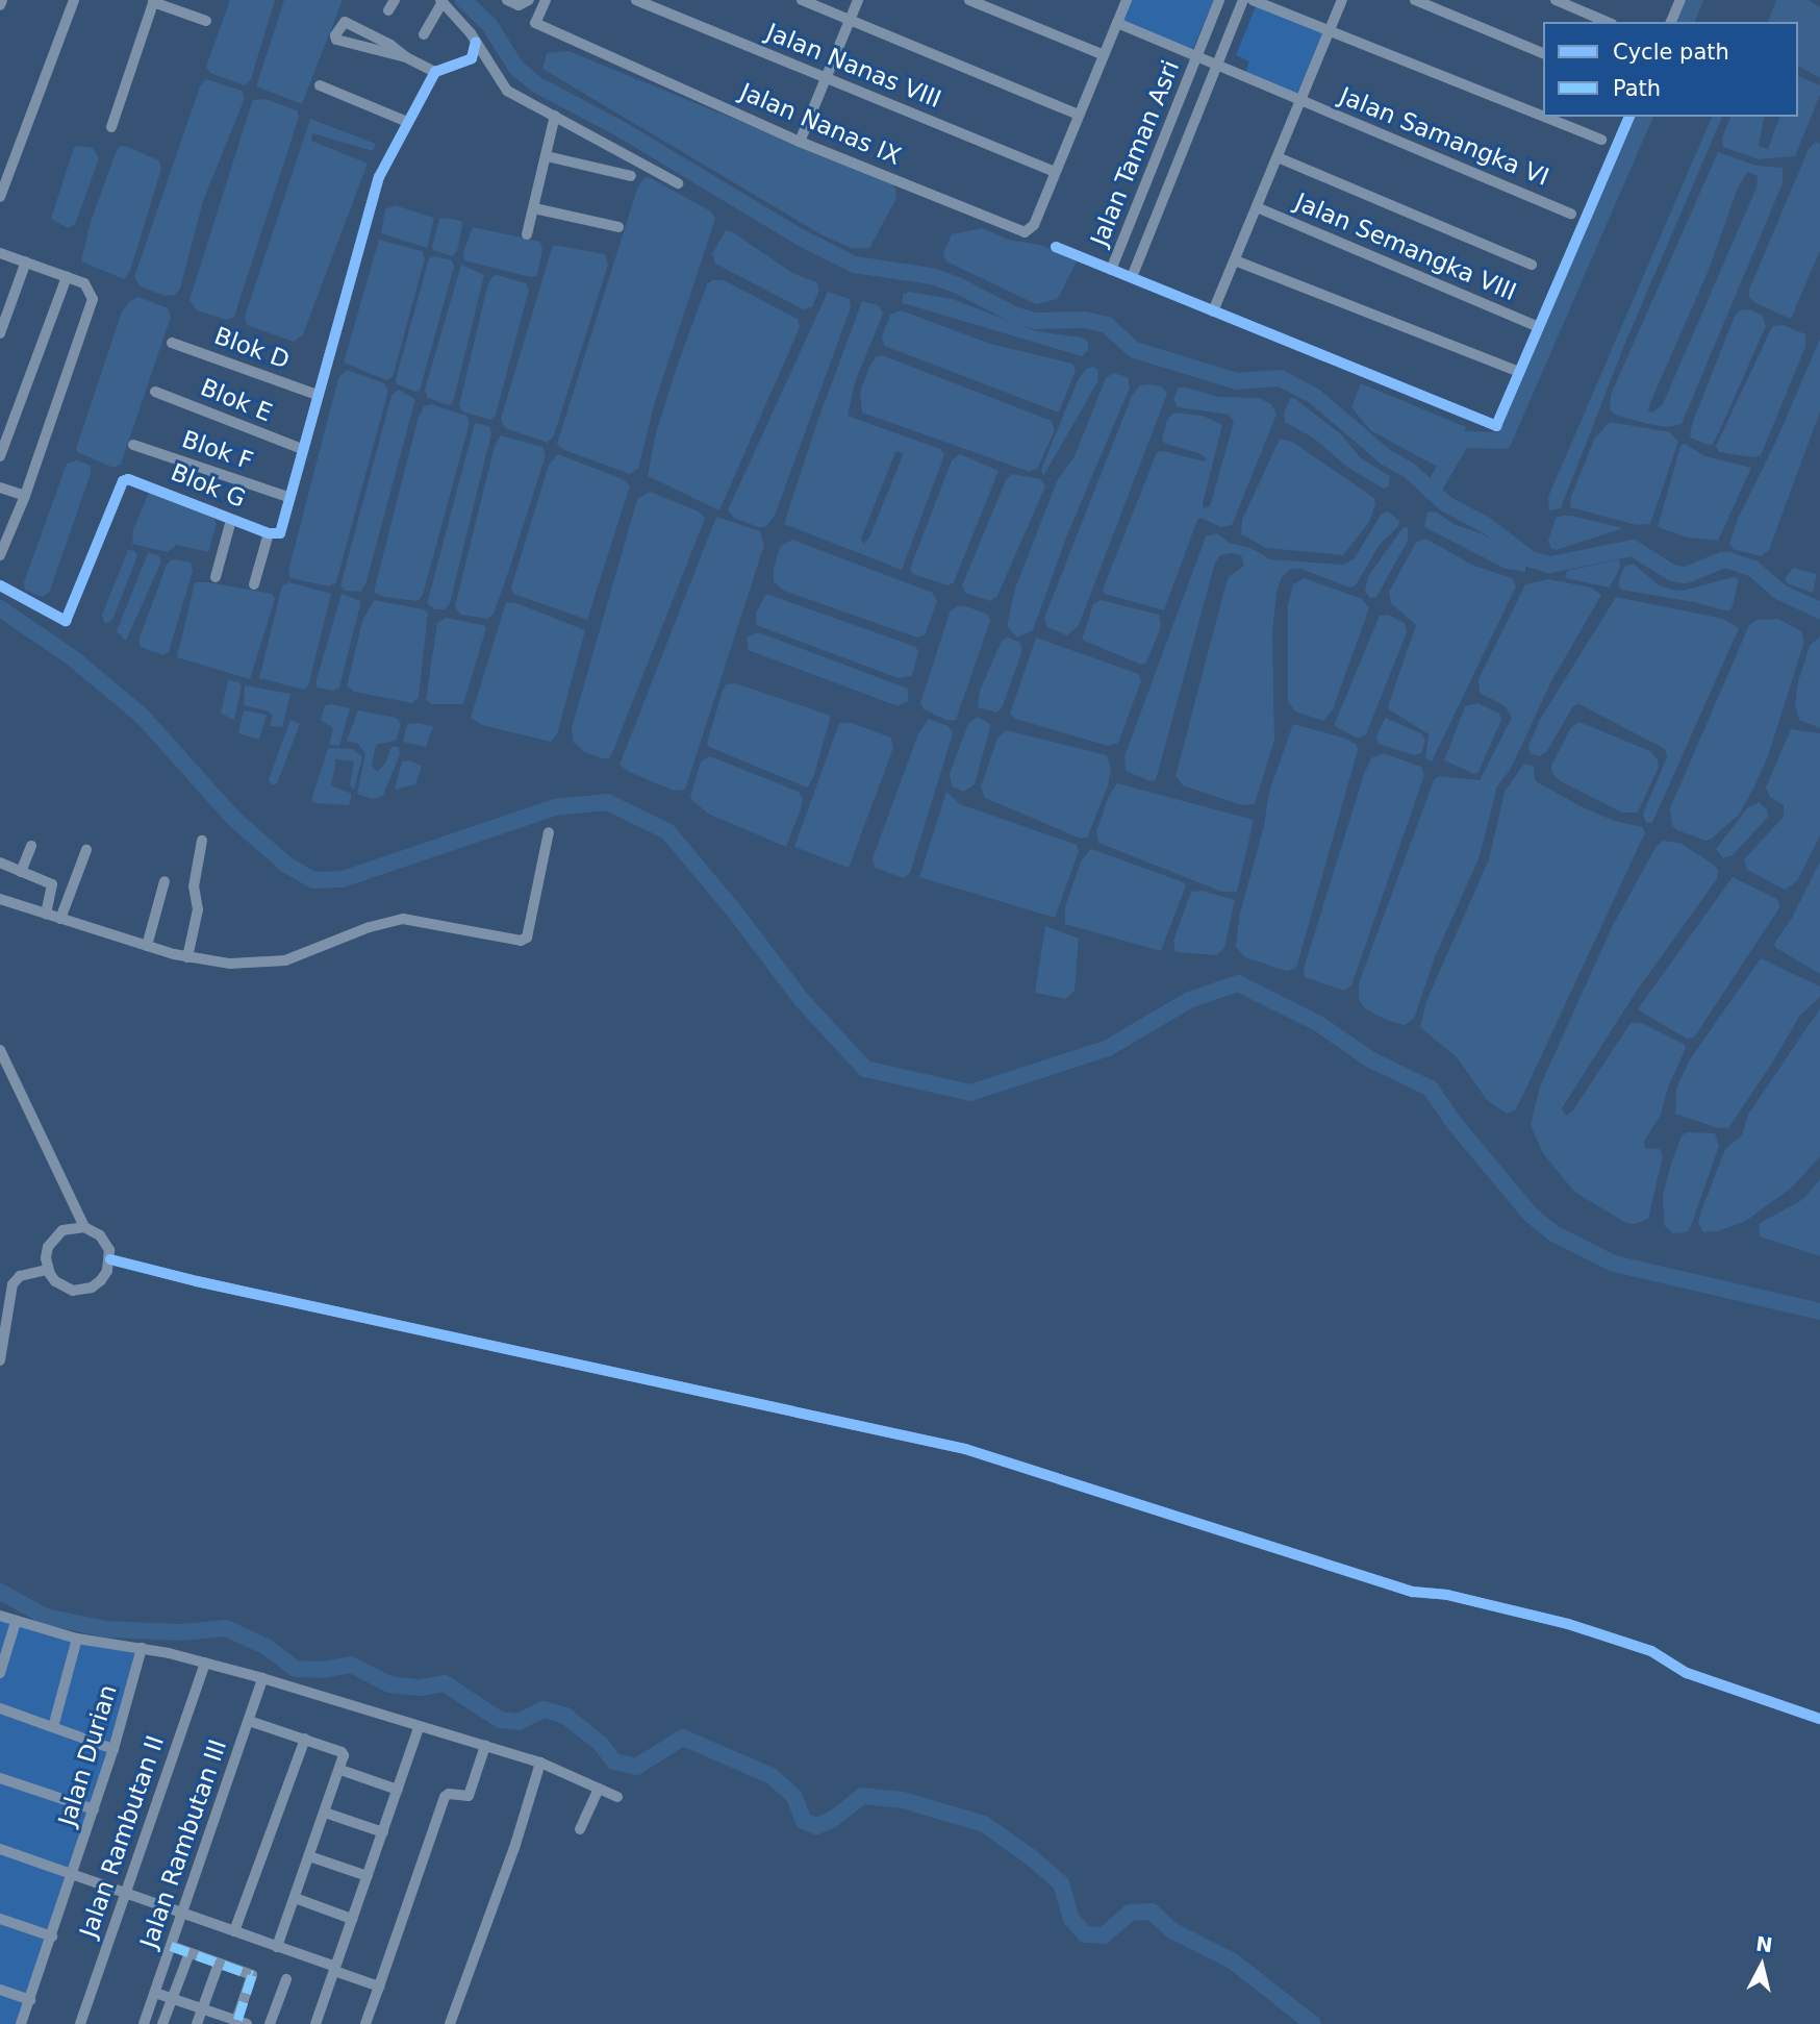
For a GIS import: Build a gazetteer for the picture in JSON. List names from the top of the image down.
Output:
{
  "streets": {
    "street": [
      "Jalan Nanas VIII",
      "Jalan Nanas IX",
      "Jalan Samangka VI",
      "Jalan Taman Asri",
      "Jalan Semangka VIII",
      "Blok D",
      "Blok E",
      "Blok F",
      "Blok G",
      "Jalan Durian",
      "Jalan Rambutan II",
      "Jalan Rambutan III"
    ]
  },
  "crossings": [
    ["Jalan Nanas VIII", "Jalan Nanas IX"],
    ["Jalan Samangka VI", "Jalan Taman Asri"]
  ],
  "legend": ["Cycle path", "Path"],
  "north": "top"
}
